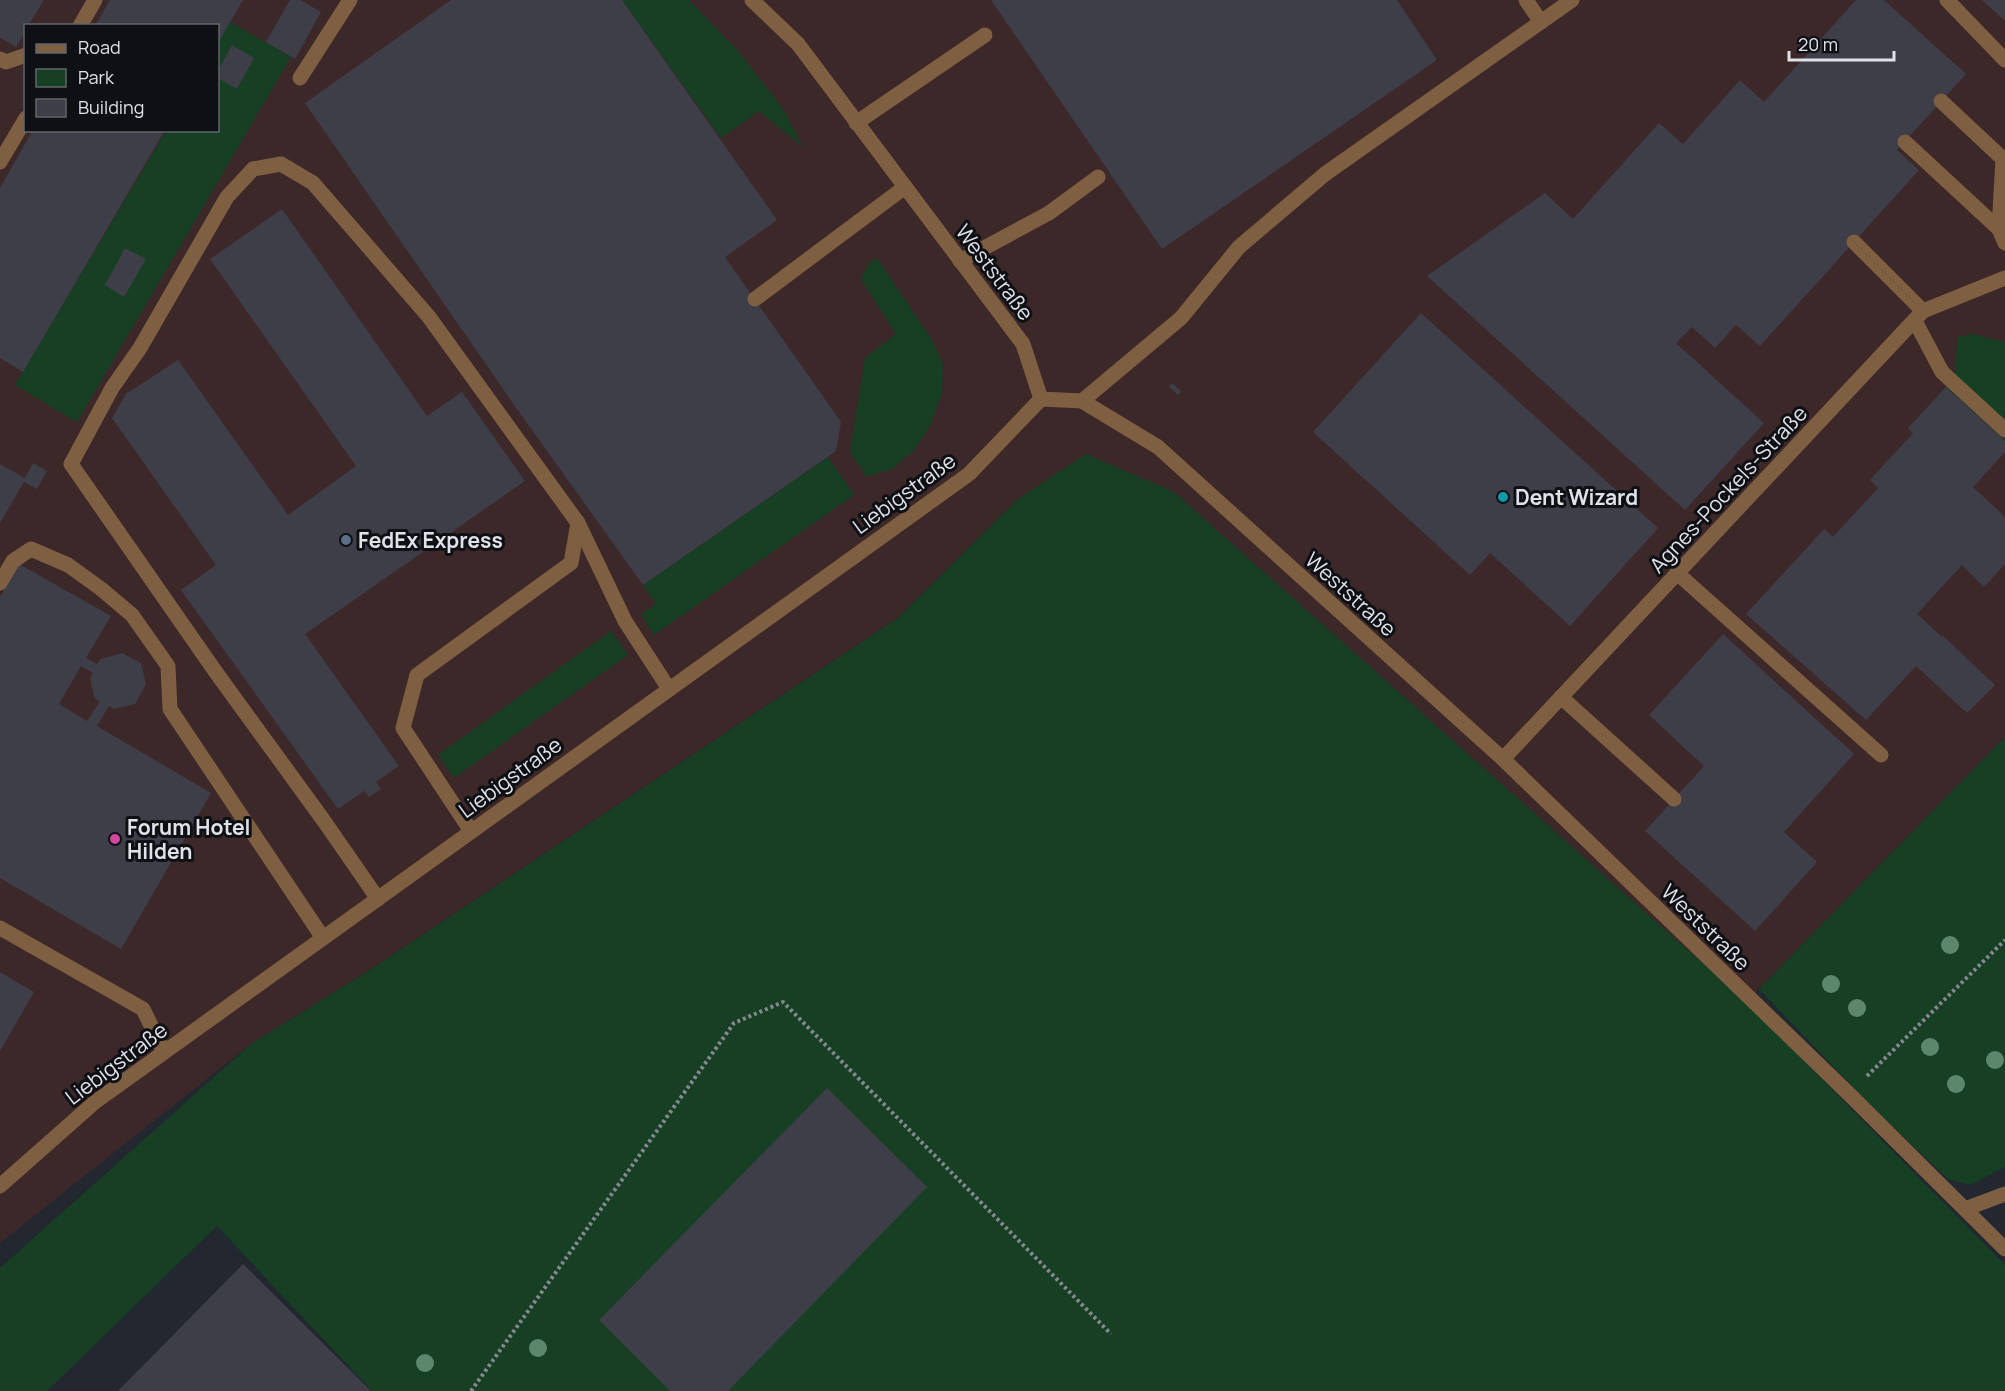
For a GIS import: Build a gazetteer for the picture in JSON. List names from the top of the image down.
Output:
{
  "streets": {
    "street": ["Weststraße", "Agnes-Pockels-Straße", "Liebigstraße"]
  },
  "crossings": [
    ["Weststraße", "Agnes-Pockels-Straße"],
    ["Weststraße", "Liebigstraße"]
  ],
  "places": ["Dent Wizard", "FedEx Express", "Forum Hotel Hilden"],
  "legend": ["Road", "Park", "Building"],
  "scale_bar": "20 m"
}
